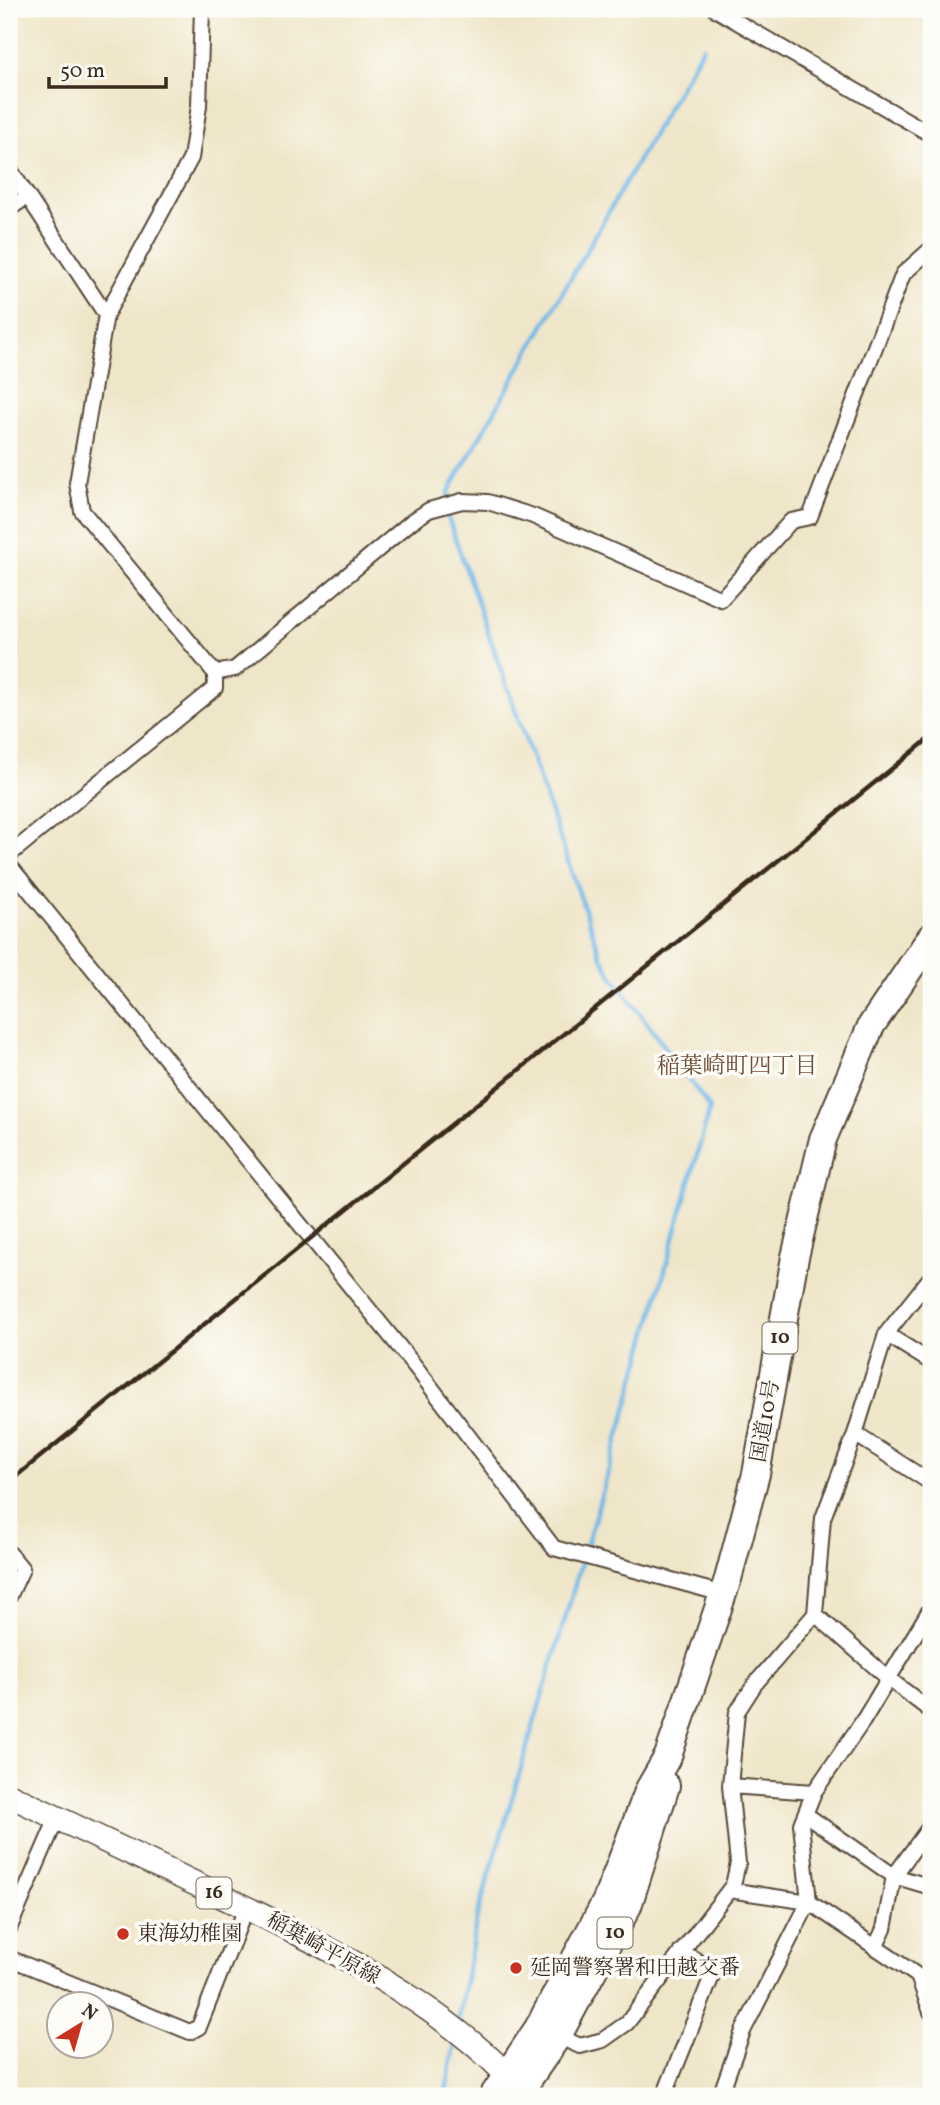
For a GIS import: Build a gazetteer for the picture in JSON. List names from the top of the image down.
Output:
{
  "streets": {
    "highway": ["10", "国道10号"],
    "main road": ["16", "稲葉崎平原線"]
  },
  "crossings": [
    ["国道10号", "稲葉崎平原線"]
  ],
  "districts": ["稲葉崎町四丁目"],
  "places": ["東海幼稚園", "延岡警察署和田越交番"],
  "scale_bar": "50 m",
  "north": "top right"
}
